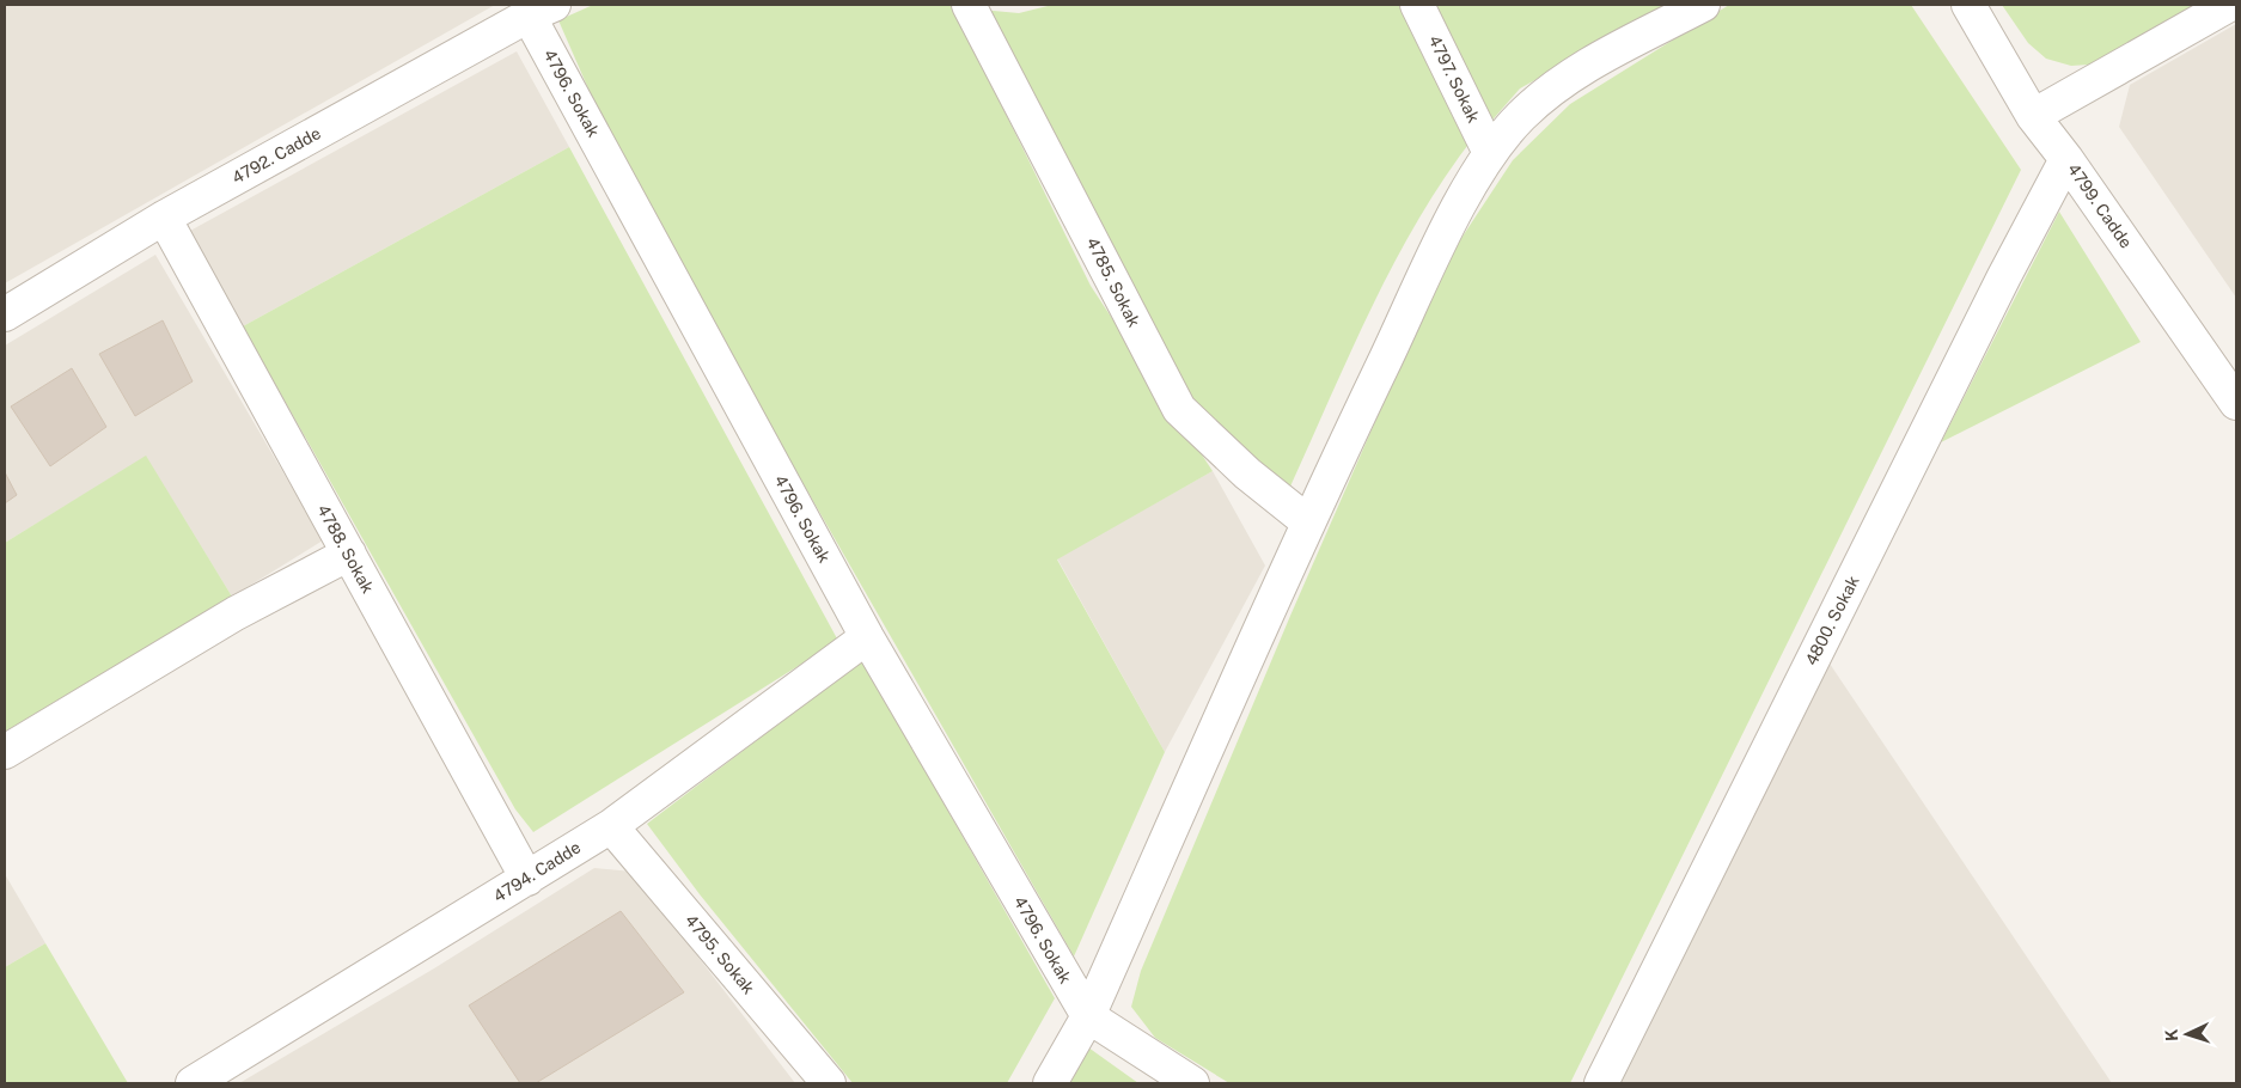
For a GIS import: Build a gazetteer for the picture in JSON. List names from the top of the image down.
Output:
{
  "streets": {
    "street": [
      "4797. Sokak",
      "4796. Sokak",
      "4792. Cadde",
      "4799. Cadde",
      "4785. Sokak",
      "4788. Sokak",
      "4800. Sokak",
      "4794. Cadde",
      "4795. Sokak"
    ]
  },
  "crossings": [
    ["4796. Sokak", "4792. Cadde"],
    ["4796. Sokak", "4794. Cadde"],
    ["4792. Cadde", "4788. Sokak"],
    ["4799. Cadde", "4800. Sokak"],
    ["4788. Sokak", "4794. Cadde"],
    ["4794. Cadde", "4795. Sokak"]
  ],
  "north": "left"
}
